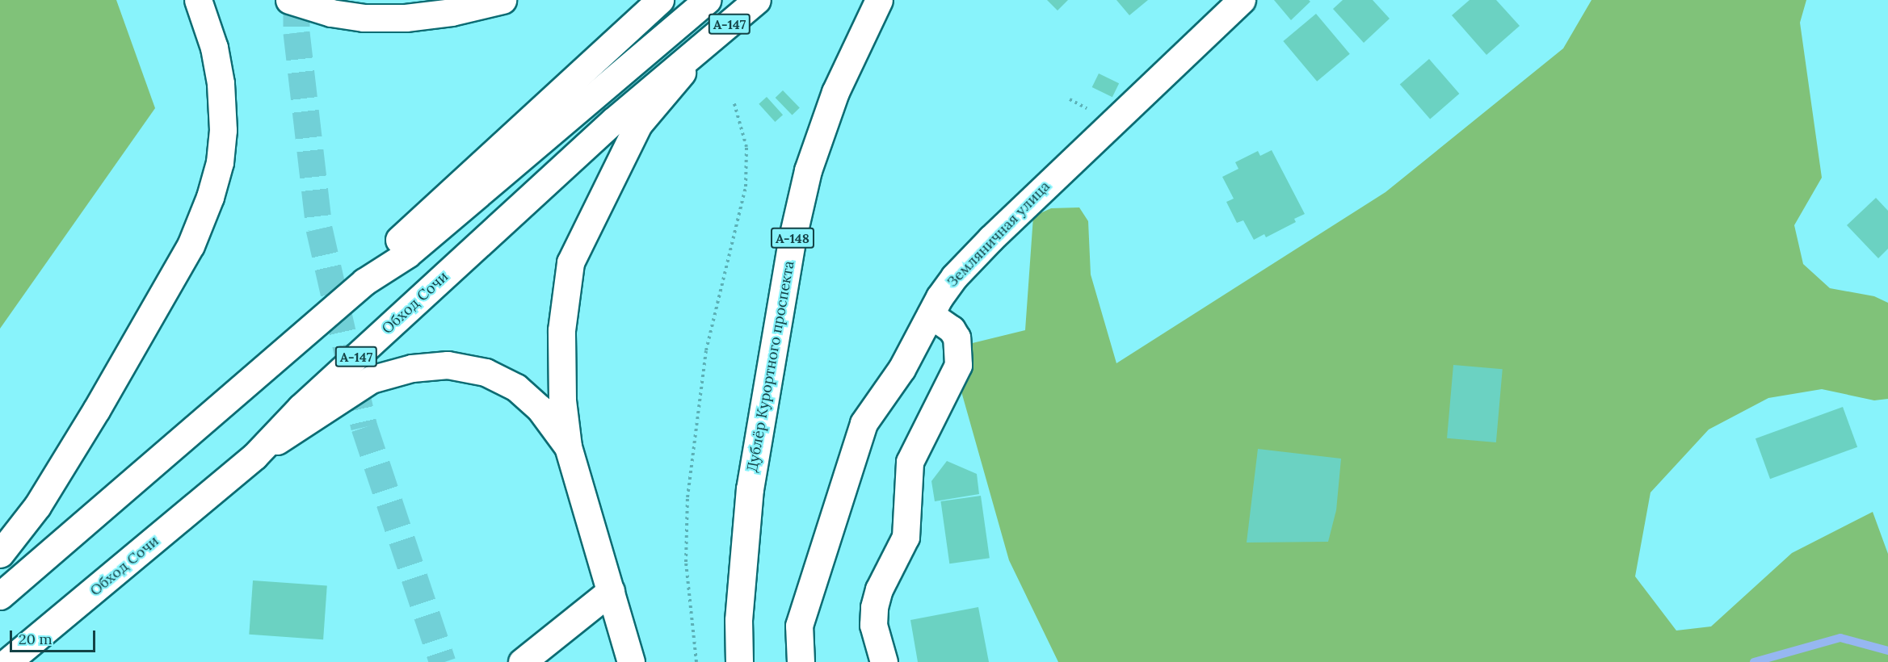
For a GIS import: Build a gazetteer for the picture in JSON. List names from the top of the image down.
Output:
{
  "streets": {
    "main road": [
      "А-147",
      "Земляничная улица",
      "А-148",
      "Обход Сочи",
      "Дублёр Курортного проспекта"
    ]
  },
  "crossings": [
    ["А-147", "Обход Сочи"]
  ],
  "scale_bar": "20 m"
}
